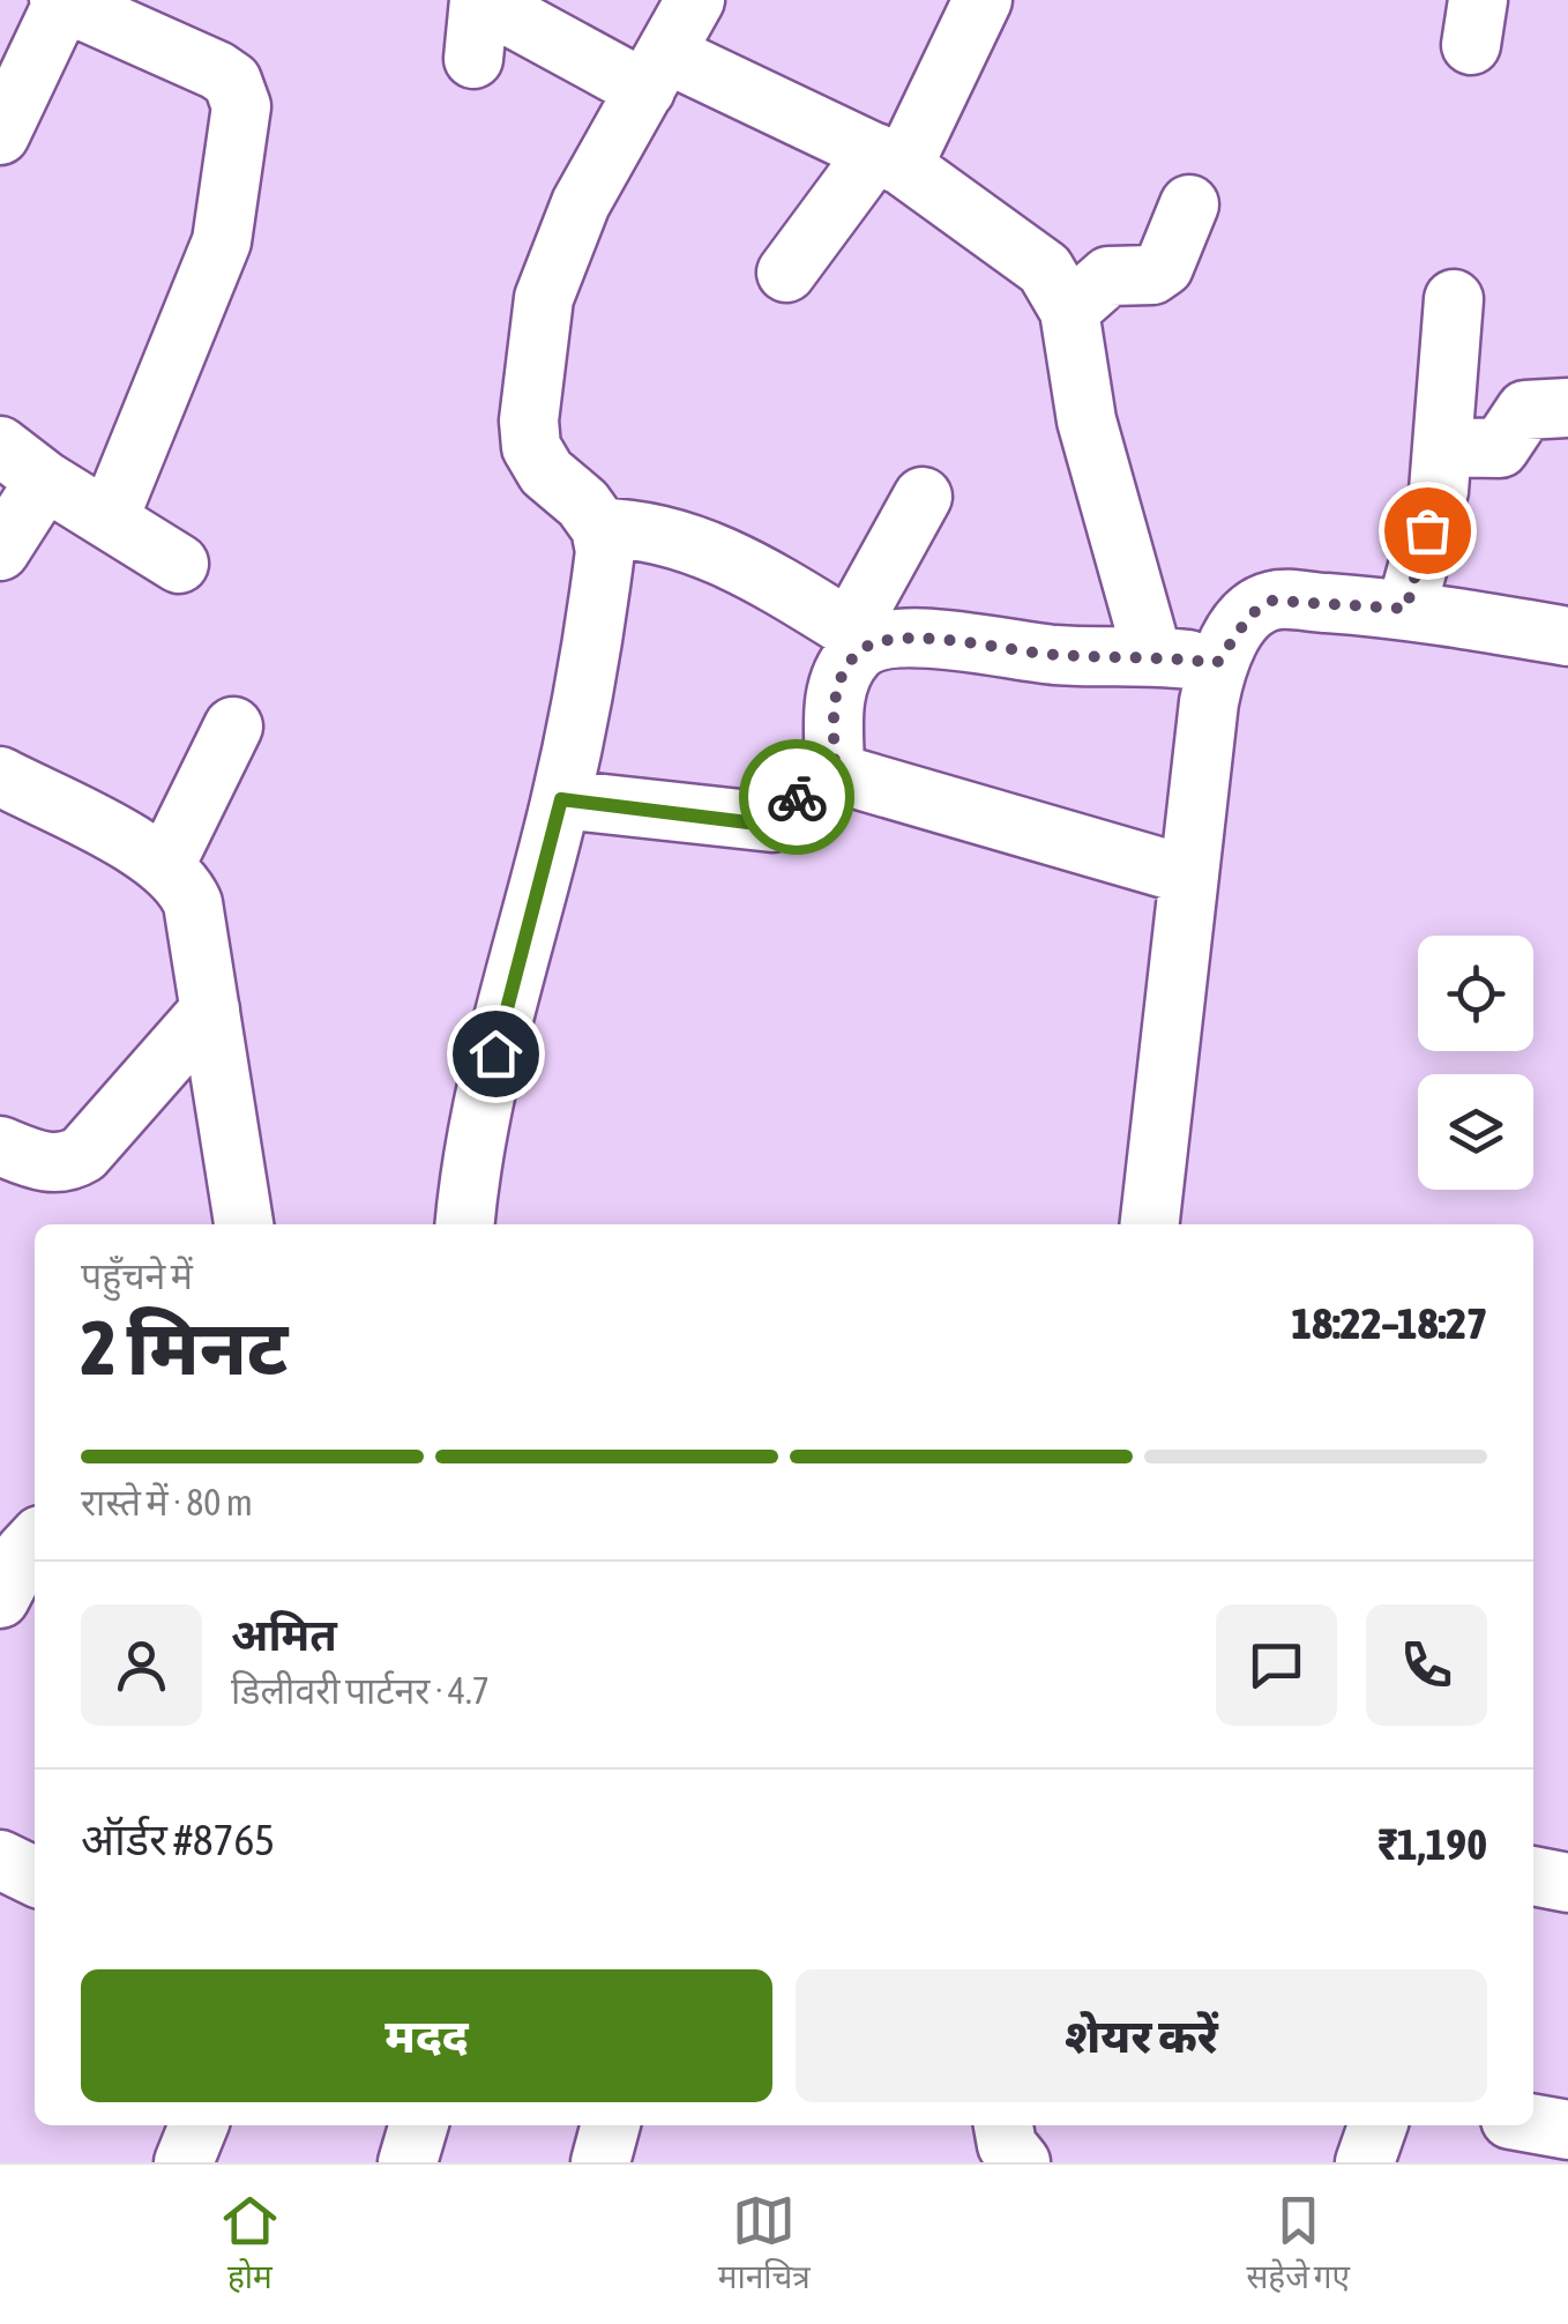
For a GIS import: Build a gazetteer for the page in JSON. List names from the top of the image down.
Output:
{
  "page": {
    "heading": ["2 मिनट", "पहुँचने में", "18:22–18:27"],
    "panel": [
      "अमित",
      "डिलीवरी पार्टनर · 4.7",
      "ऑर्डर #8765",
      "₹1,190"
    ],
    "bar": "रास्ते में · 80 m",
    "buttons": ["मदद", "शेयर करें"],
    "tabs": ["होम", "मानचित्र", "सहेजे गए"]
  }
}
